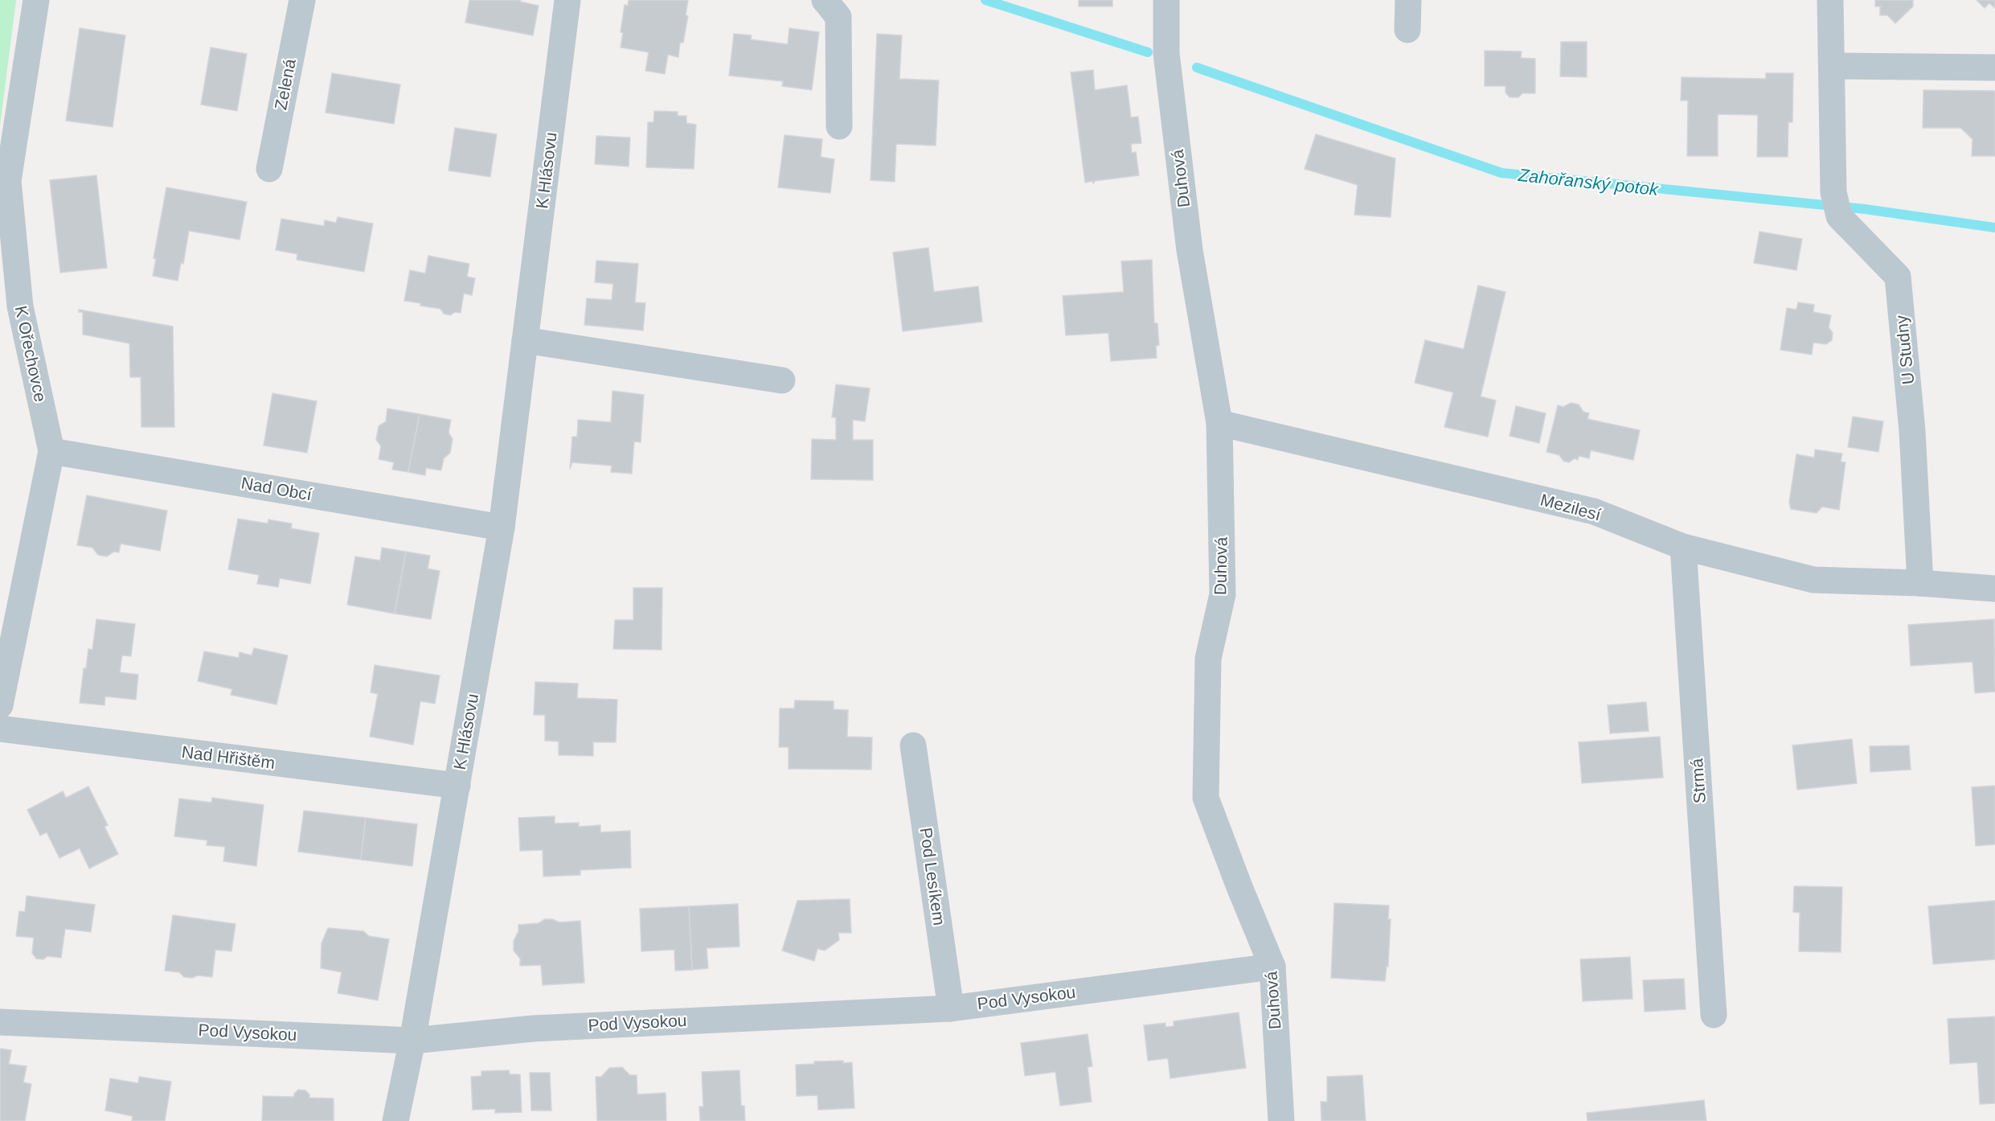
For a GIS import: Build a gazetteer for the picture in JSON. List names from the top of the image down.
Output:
{
  "streets": {
    "street": [
      "Zelená",
      "K Hlásovu",
      "Duhová",
      "U Studny",
      "K Ořechovce",
      "Nad Obcí",
      "Mezilesí",
      "Nad Hřištěm",
      "Strmá",
      "Pod Lesíkem",
      "Pod Vysokou"
    ]
  },
  "crossings": [
    ["K Hlásovu", "Nad Obcí"],
    ["K Hlásovu", "Nad Hřištěm"],
    ["K Hlásovu", "Pod Vysokou"],
    ["Duhová", "Mezilesí"],
    ["Duhová", "Pod Vysokou"],
    ["U Studny", "Mezilesí"],
    ["K Ořechovce", "Nad Obcí"],
    ["Mezilesí", "Strmá"],
    ["Pod Lesíkem", "Pod Vysokou"]
  ],
  "water": ["Zahořanský potok"]
}
